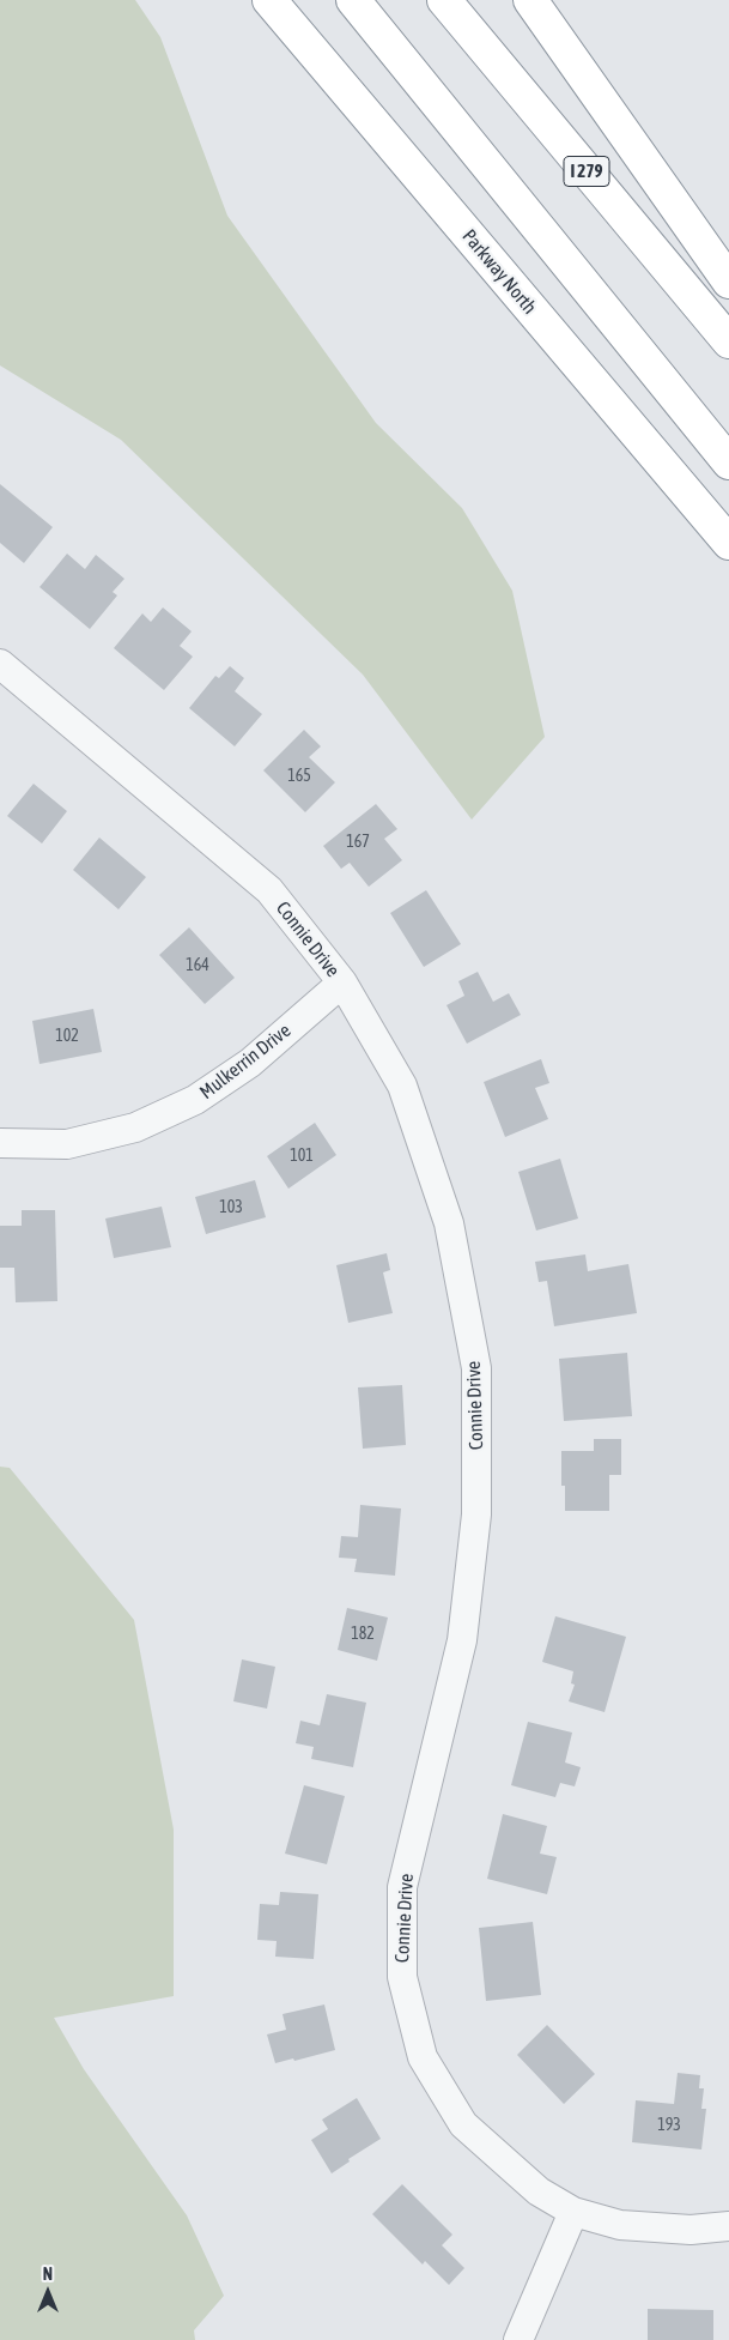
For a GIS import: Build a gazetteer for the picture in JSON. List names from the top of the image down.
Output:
{
  "streets": {
    "highway": ["I 279", "Parkway North"],
    "street": ["Connie Drive", "Mulkerrin Drive"]
  },
  "crossings": [
    ["Connie Drive", "Mulkerrin Drive"]
  ],
  "house_numbers": [
    "165",
    "167",
    "164",
    "102",
    "101",
    "103",
    "182",
    "193"
  ],
  "north": "top"
}
